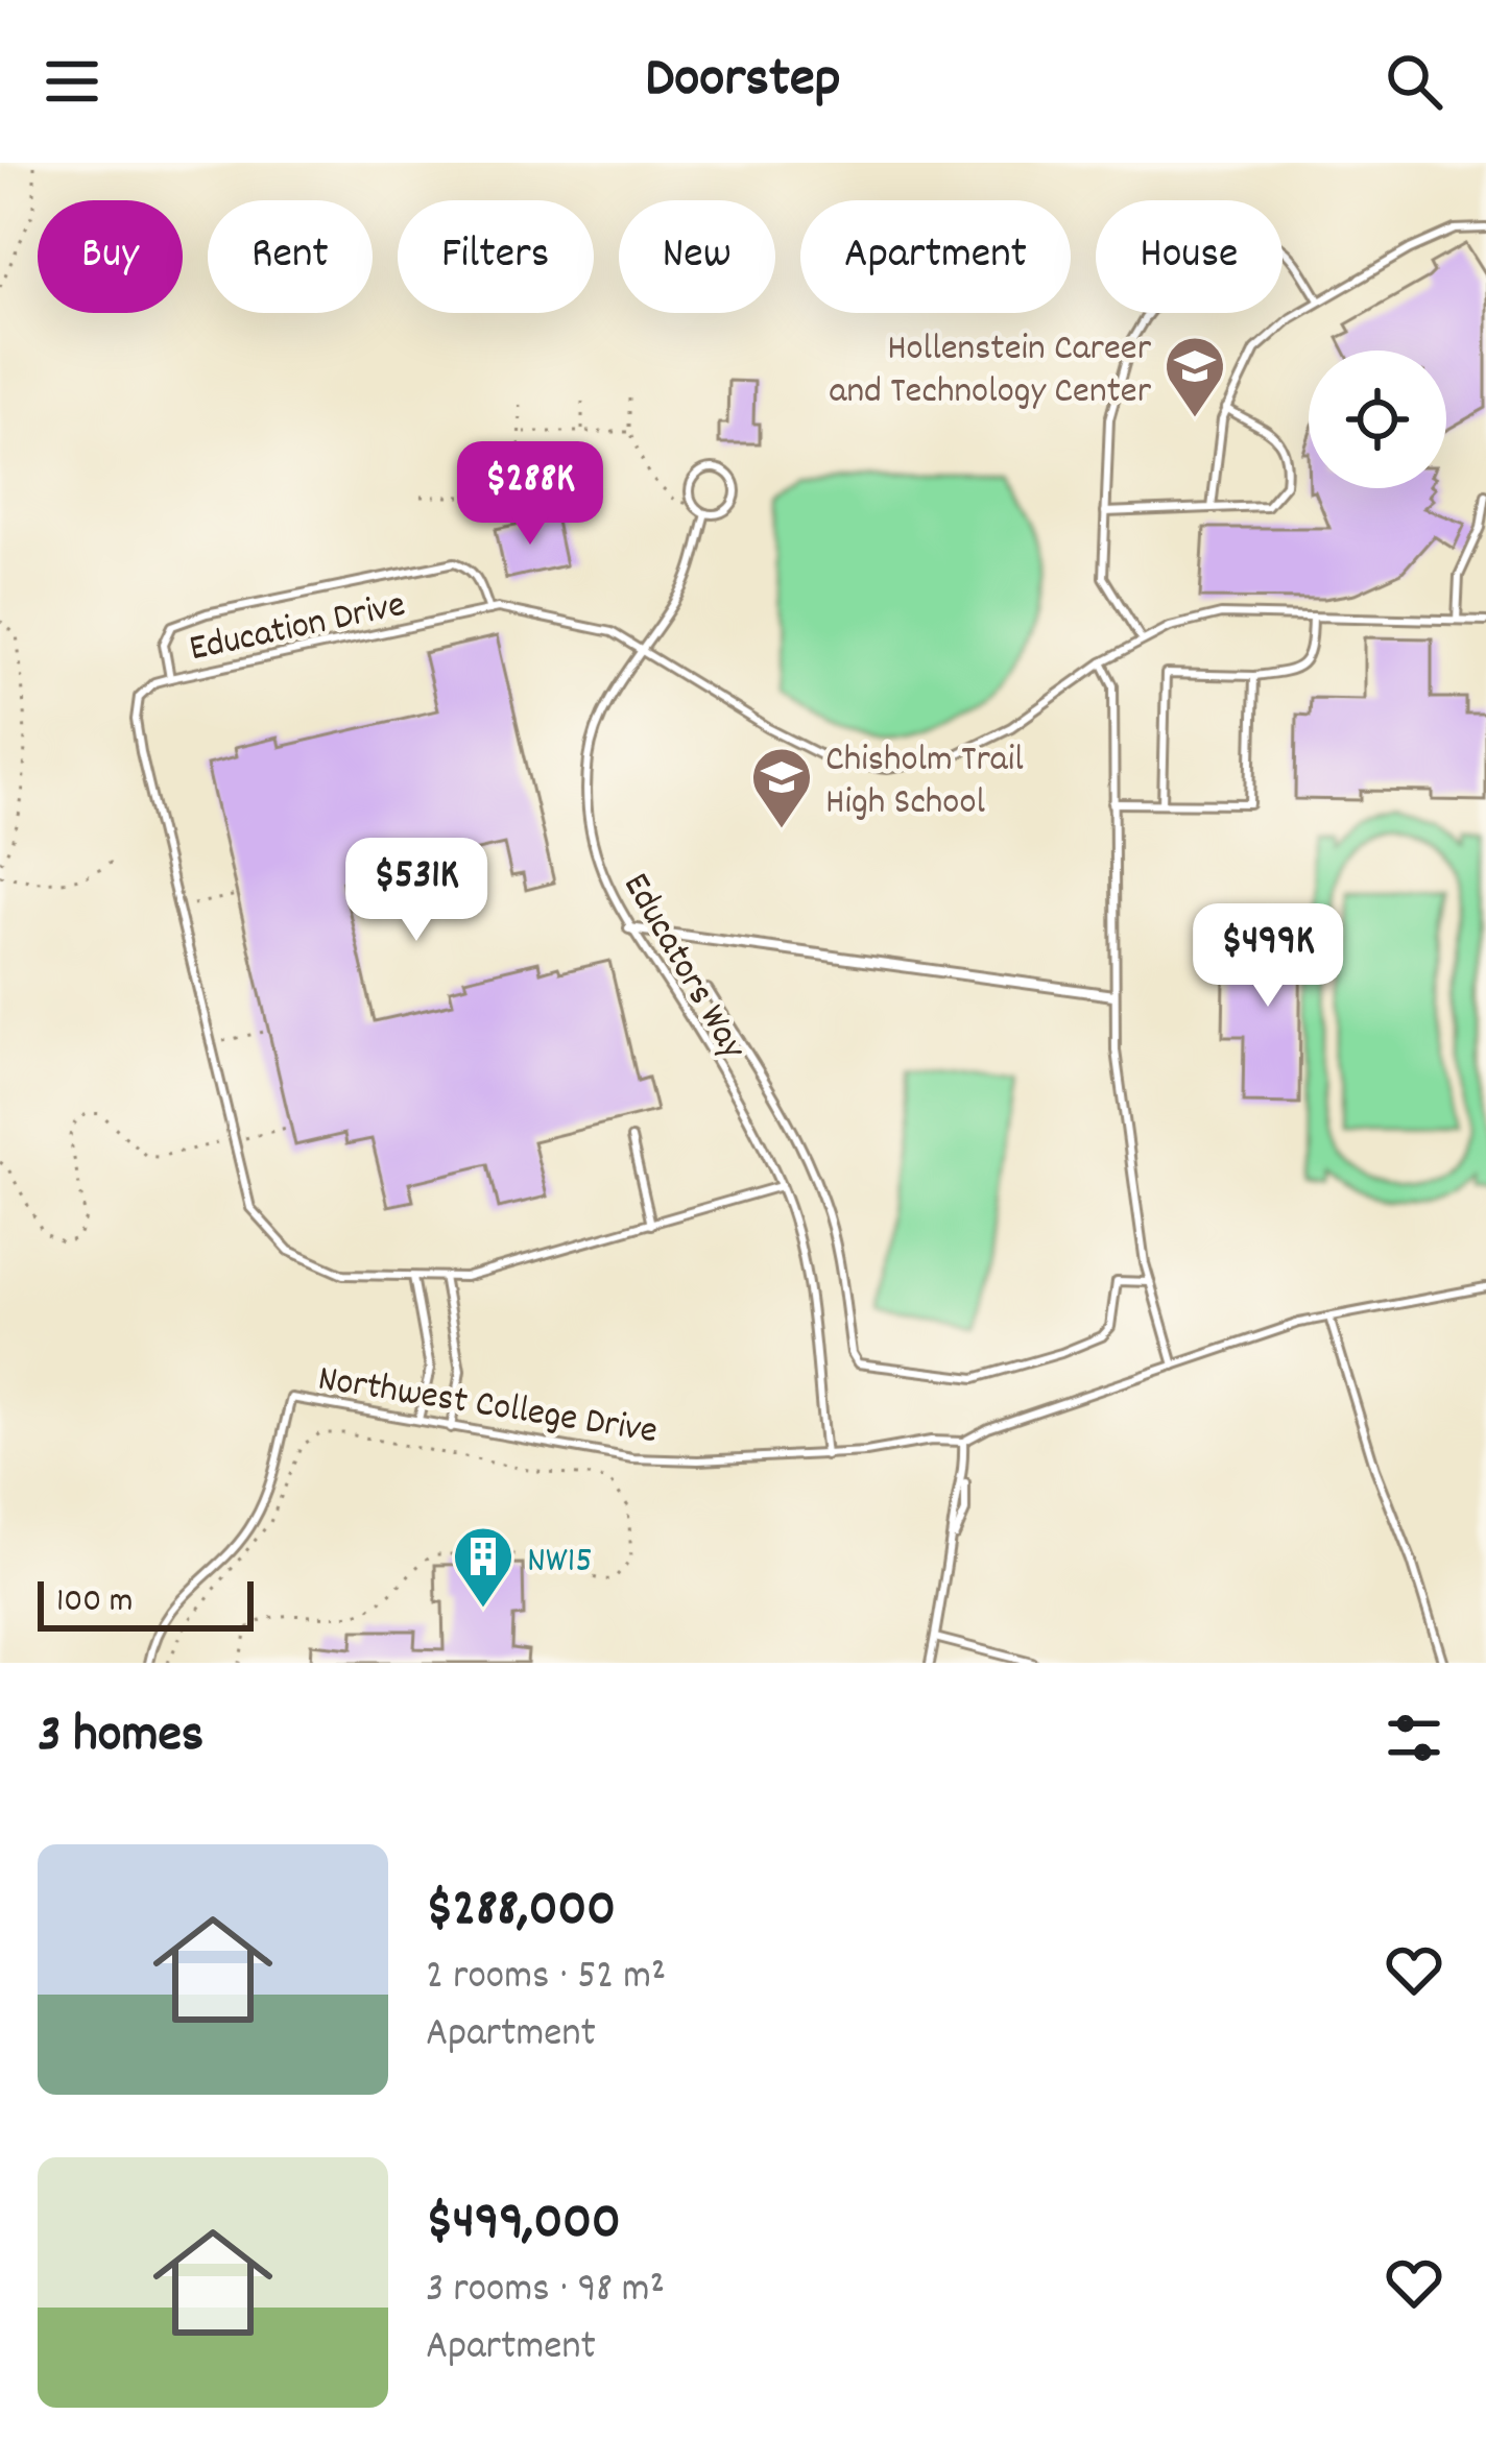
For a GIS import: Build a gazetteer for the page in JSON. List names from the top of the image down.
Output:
{
  "streets": {
    "lane": ["Education Drive", "Educators Way", "Northwest College Drive"]
  },
  "crossings": [
    ["Education Drive", "Educators Way"],
    ["Educators Way", "Northwest College Drive"]
  ],
  "places": {
    "school or university": ["Hollenstein Career and Technology Center", "Chisholm Trail High School"],
    "building": ["NW15"]
  },
  "scale_bar": "100 m",
  "page": {
    "header": "Doorstep",
    "chip": [
      "Buy",
      "Rent",
      "Filters",
      "New",
      "Apartment",
      "House"
    ],
    "price": ["$288K", "$531K", "$499K"],
    "scale": "100 m",
    "heading": "3 homes",
    "list": [
      {
        "name": "$288,000",
        "note": "2 rooms · 52 m² · Apartment"
      },
      {
        "name": "$499,000",
        "note": "3 rooms · 98 m² · Apartment"
      }
    ]
  }
}
